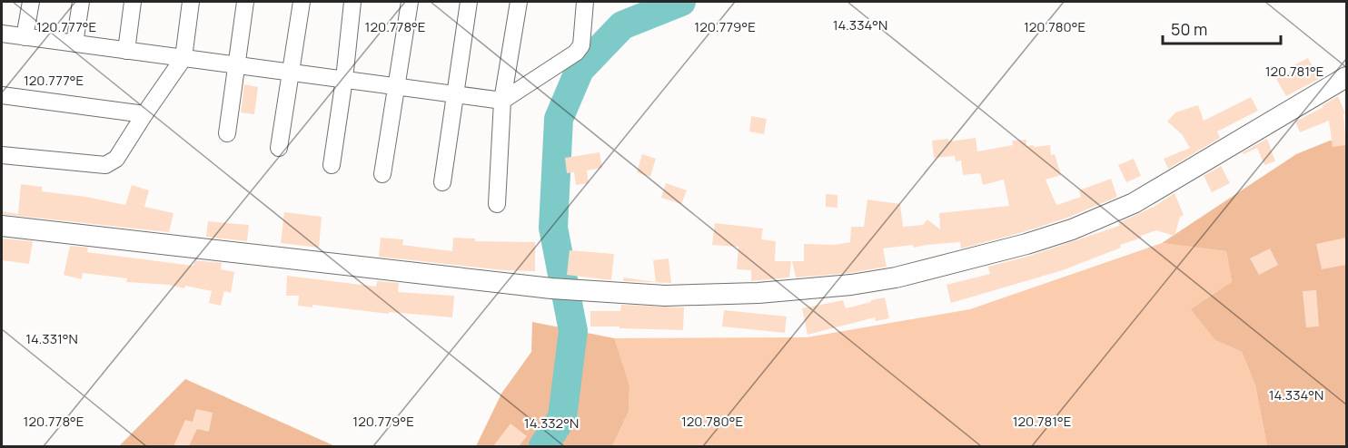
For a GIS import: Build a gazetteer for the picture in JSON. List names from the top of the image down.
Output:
{
  "scale_bar": "50 m",
  "coordinates": [
    "14.334°N",
    "120.777°E",
    "120.779°E",
    "120.778°E",
    "120.780°E",
    "120.781°E",
    "14.331°N",
    "14.332°N"
  ]
}
